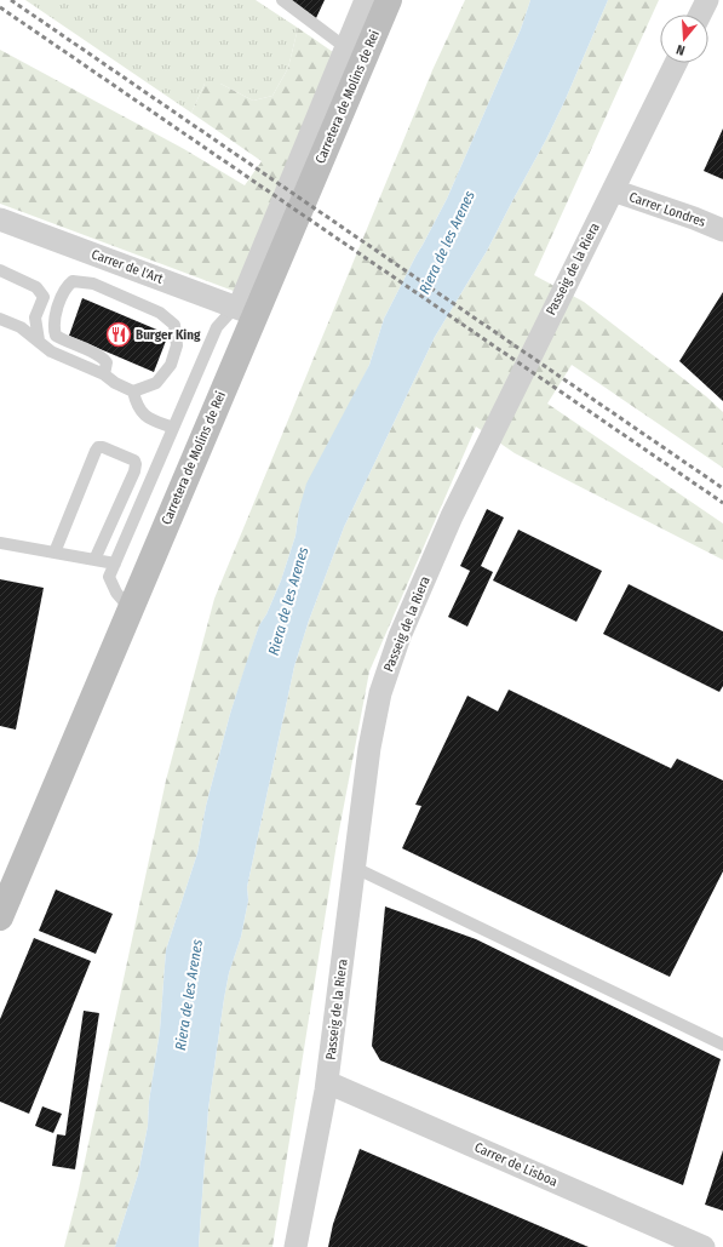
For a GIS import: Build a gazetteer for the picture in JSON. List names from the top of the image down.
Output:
{
  "streets": {
    "main road": ["Carretera de Molins de Rei"],
    "street": [
      "Carrer Londres",
      "Carrer de l'Art",
      "Passeig de la Riera",
      "Carrer de Lisboa"
    ]
  },
  "crossings": [
    ["Carretera de Molins de Rei", "Carrer de l'Art"],
    ["Carrer Londres", "Passeig de la Riera"],
    ["Passeig de la Riera", "Carrer de Lisboa"]
  ],
  "water": ["Riera de les Arenes"],
  "places": {
    "restaurant": ["Burger King"]
  },
  "north": "bottom"
}
